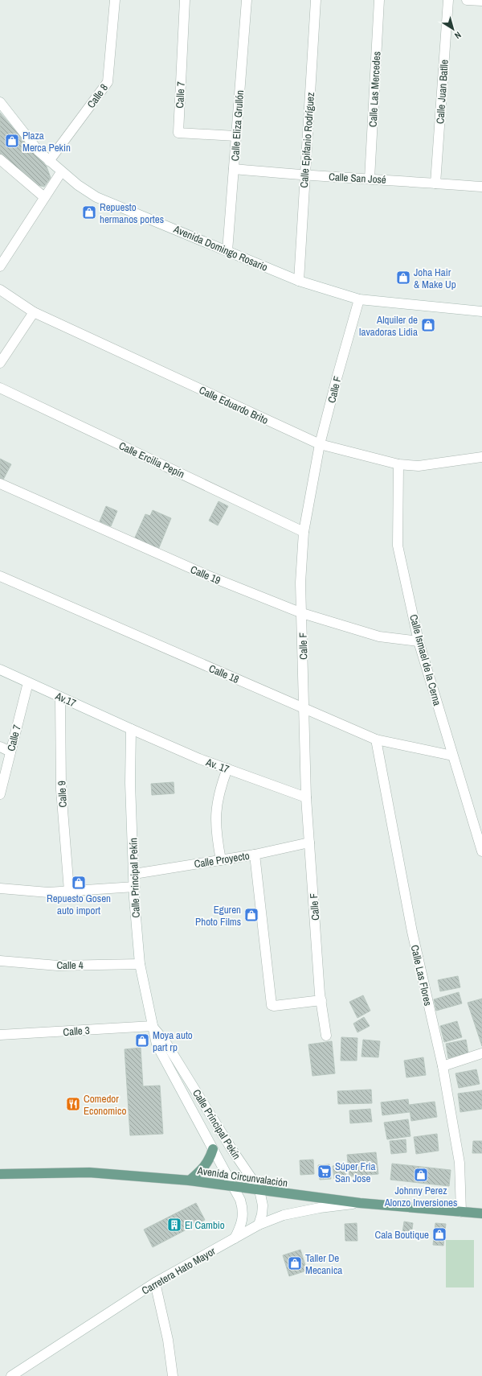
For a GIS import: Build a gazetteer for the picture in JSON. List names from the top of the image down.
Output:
{
  "streets": {
    "main road": ["Avenida Circunvalación"],
    "street": [
      "Calle Las Mercedes",
      "Calle Juan Batlle",
      "Calle 7",
      "Calle 8",
      "Calle Eliza Grullón",
      "Calle Epifanio Rodríguez",
      "Calle San José",
      "Avenida Domingo Rosario",
      "Calle F",
      "Calle Eduardo Brito",
      "Calle Ercilia Pepín",
      "Calle 19",
      "Calle Ismael de la Cerna",
      "Calle 18",
      "Av.17",
      "Av. 17",
      "Calle 9",
      "Calle Proyecto",
      "Calle Principal Pekín",
      "Calle 4",
      "Calle Las Flores",
      "Calle 3",
      "Carretera Hato Mayor"
    ]
  },
  "crossings": [
    ["Calle Las Mercedes", "Calle San José"],
    ["Calle Juan Batlle", "Calle San José"],
    ["Calle 7", "Calle Eliza Grullón"],
    ["Calle 7", "Av.17"],
    ["Calle 8", "Avenida Domingo Rosario"],
    ["Calle Eliza Grullón", "Calle San José"],
    ["Calle Eliza Grullón", "Avenida Domingo Rosario"],
    ["Calle Epifanio Rodríguez", "Calle San José"],
    ["Calle Epifanio Rodríguez", "Avenida Domingo Rosario"],
    ["Avenida Domingo Rosario", "Calle F"],
    ["Calle F", "Calle Eduardo Brito"],
    ["Calle F", "Calle Ercilia Pepín"],
    ["Calle F", "Calle 19"],
    ["Calle F", "Calle 18"],
    ["Calle F", "Av. 17"],
    ["Calle F", "Calle Proyecto"],
    ["Calle Eduardo Brito", "Calle Ismael de la Cerna"],
    ["Calle 19", "Calle Ismael de la Cerna"],
    ["Calle Ismael de la Cerna", "Calle 18"],
    ["Calle 18", "Calle Las Flores"],
    ["Av.17", "Av. 17"],
    ["Av.17", "Calle 9"],
    ["Av.17", "Calle Principal Pekín"],
    ["Av. 17", "Calle Principal Pekín"],
    ["Calle Proyecto", "Calle Principal Pekín"],
    ["Calle Principal Pekín", "Calle 4"],
    ["Calle Principal Pekín", "Calle 3"],
    ["Calle Principal Pekín", "Avenida Circunvalación"],
    ["Calle Principal Pekín", "Carretera Hato Mayor"],
    ["Calle Las Flores", "Avenida Circunvalación"],
    ["Avenida Circunvalación", "Carretera Hato Mayor"]
  ],
  "places": {
    "shop": [
      "Plaza Merca Pekin",
      "Repuesto hermanos portes",
      "Joha Hair & Make Up",
      "Alquiler de lavadoras Lidia",
      "Repuesto Gosen auto import",
      "Eguren Photo Films",
      "Moya auto part rp",
      "Johnny Perez Alonzo Inversiones",
      "Cala Boutique",
      "Taller De Mecanica"
    ],
    "restaurant": ["Comedor Economico"],
    "supermarket": ["Súper Fria San Jose"],
    "building": ["El Cambio"]
  },
  "north": "bottom right"
}
